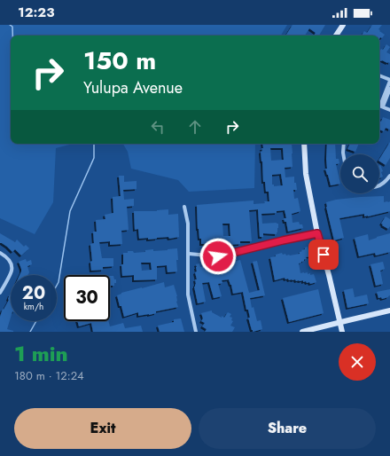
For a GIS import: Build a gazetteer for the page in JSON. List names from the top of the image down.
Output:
{
  "page": {
    "status": "12:23",
    "turn": ["150 m", "Yulupa Avenue"],
    "speed": "20 km/h",
    "limit": "30",
    "heading": ["1 min", "180 m · 12:24"],
    "buttons": ["Exit", "Share"]
  }
}
